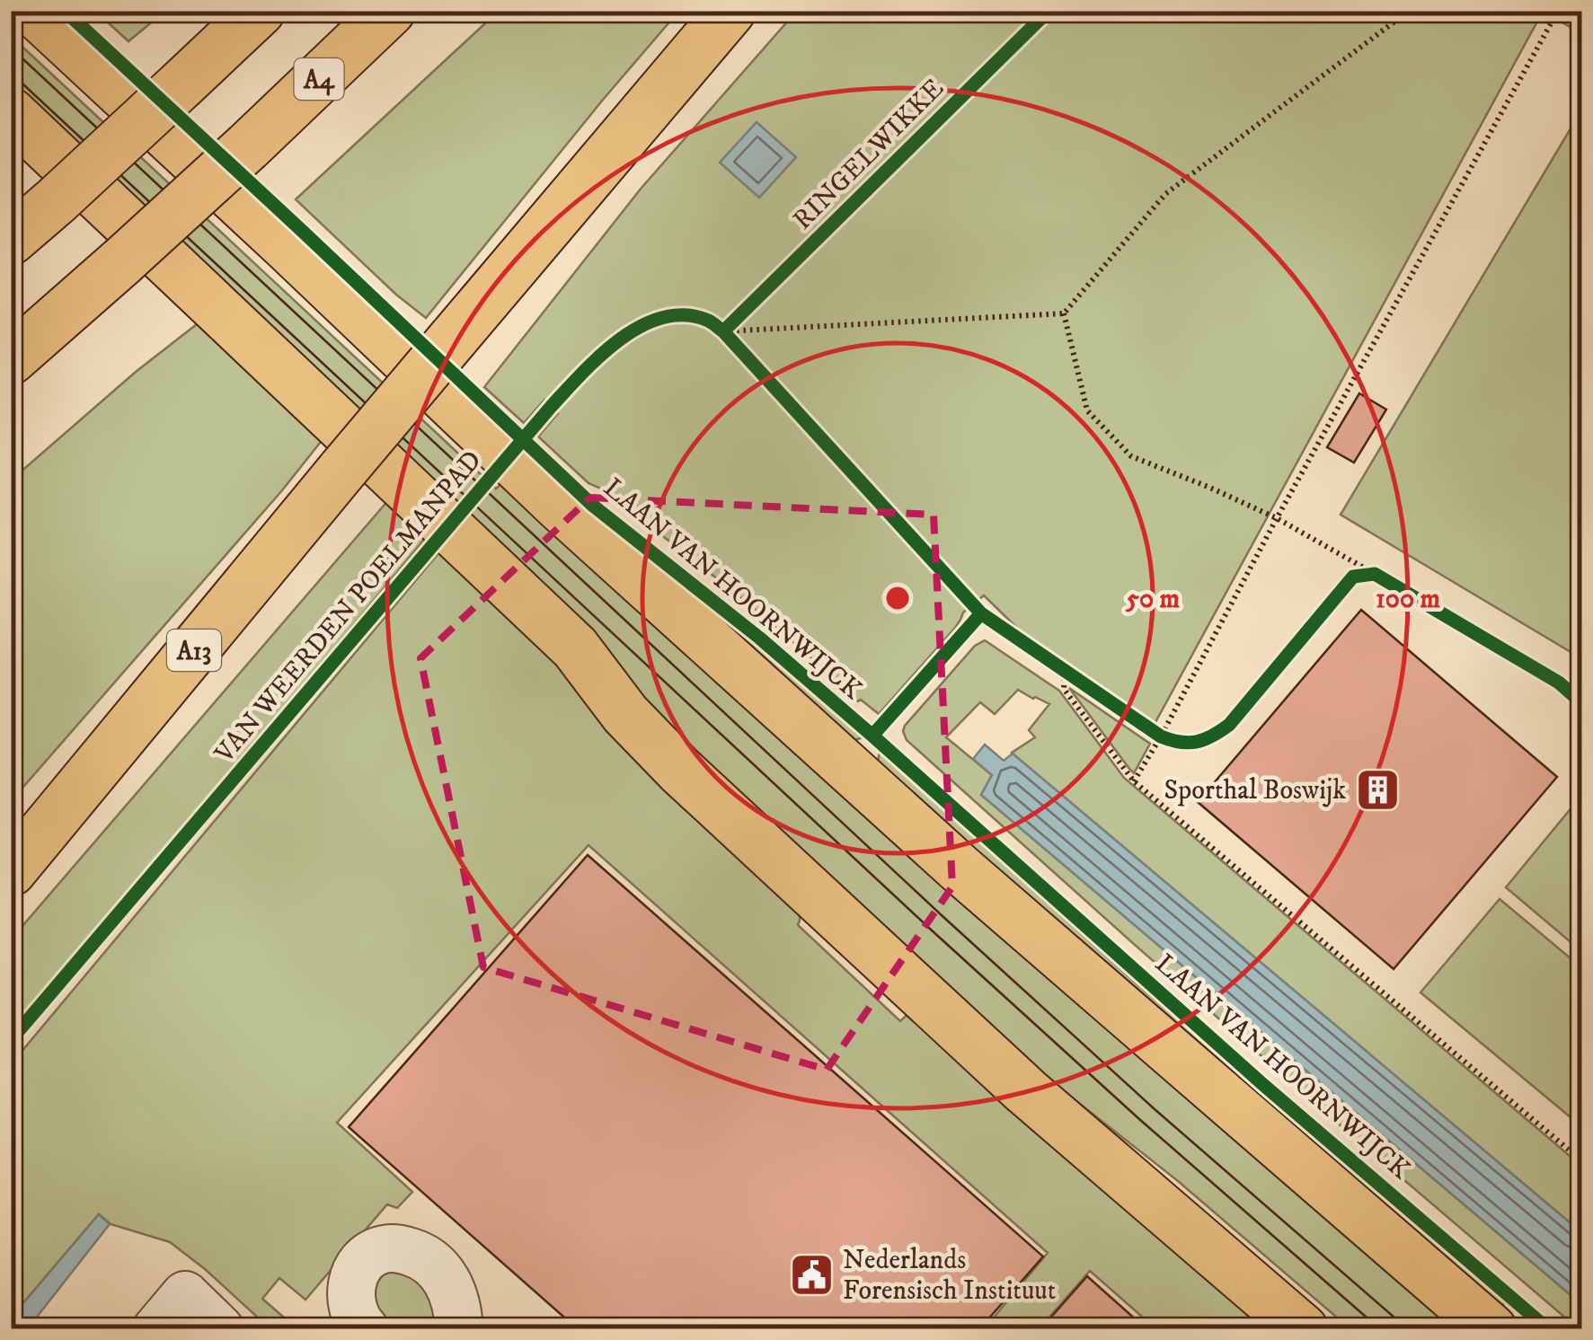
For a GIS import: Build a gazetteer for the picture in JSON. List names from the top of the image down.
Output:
{
  "streets": {
    "main road": ["A4", "LAAN VAN HOORNWIJCK", "A13"],
    "cycle path": ["RINGELWIKKE", "VAN WEERDEN POELMANPAD"]
  },
  "places": {
    "building": ["Sporthal Boswijk"],
    "public building": ["Nederlands Forensisch Instituut"]
  },
  "rings": ["50 m", "100 m"]
}
